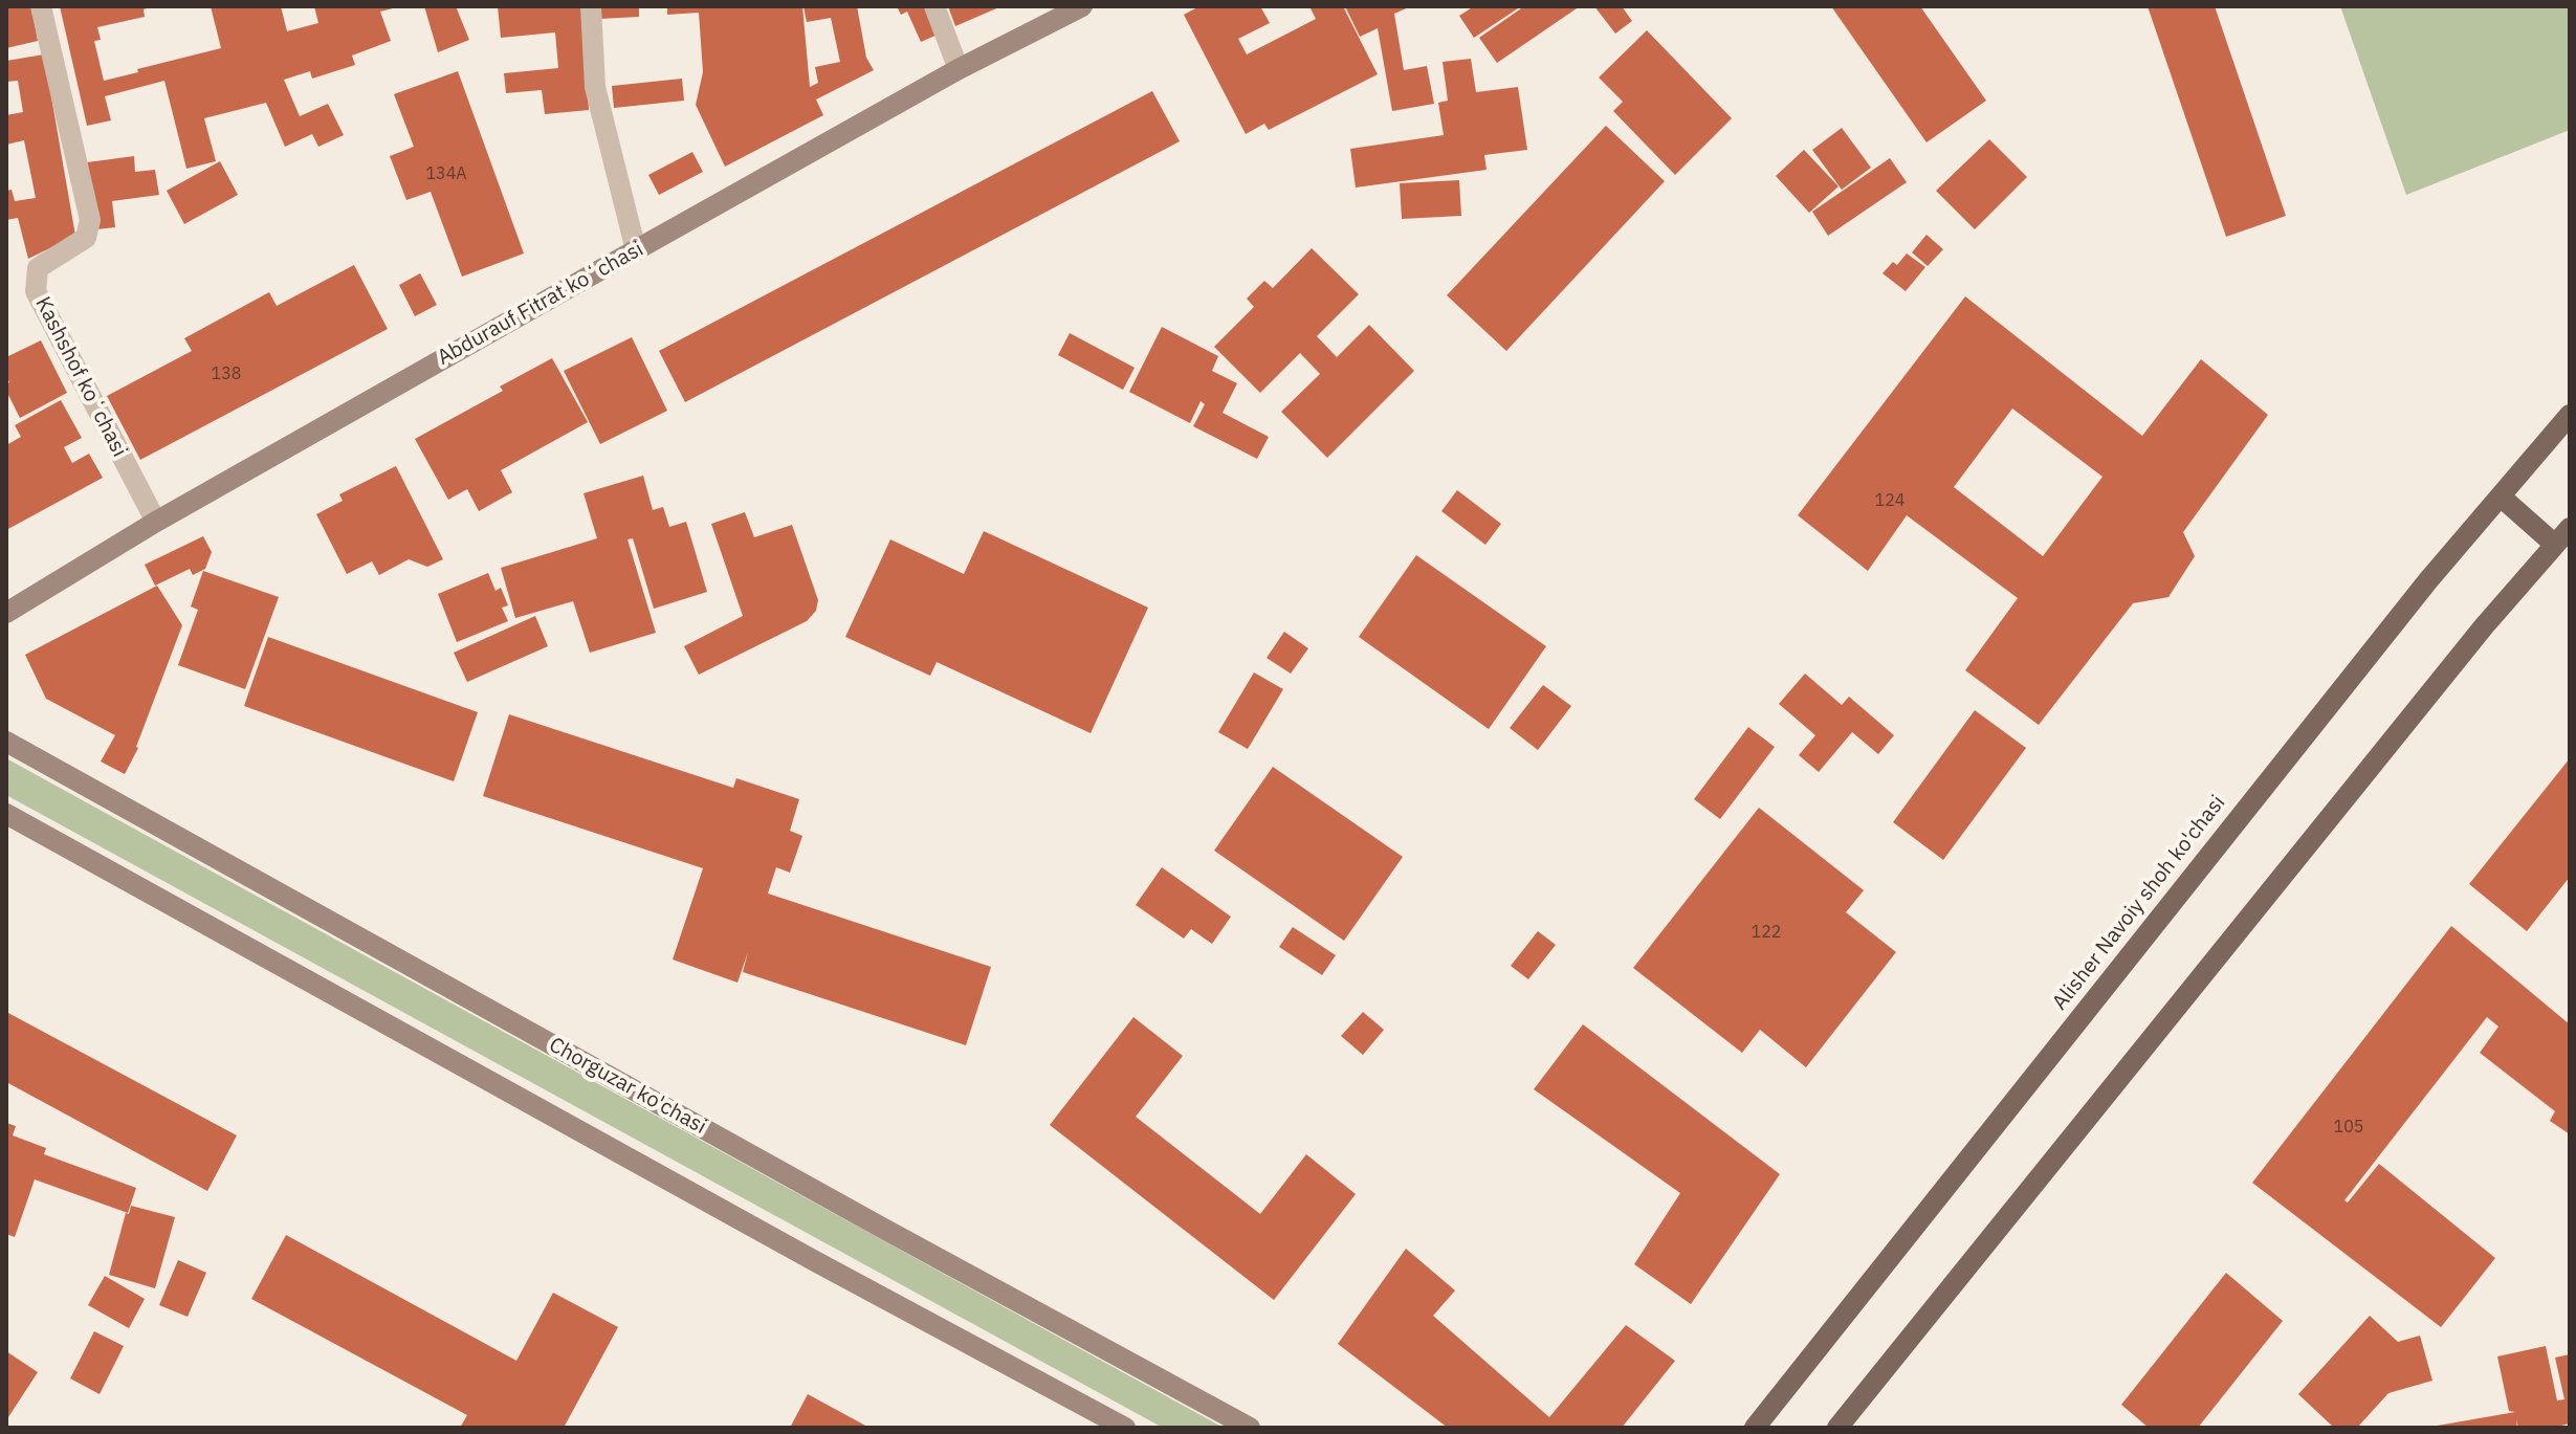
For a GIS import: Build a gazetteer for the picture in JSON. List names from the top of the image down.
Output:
{
  "streets": {
    "main road": ["Abdurauf Fitrat koʻchasi", "Alisher Navoiy shoh ko'chasi", "Chorguzar ko'chasi"],
    "street": ["Kashshof koʻchasi"]
  },
  "crossings": [
    ["Abdurauf Fitrat koʻchasi", "Kashshof koʻchasi"]
  ],
  "house_numbers": [
    "134A",
    "138",
    "124",
    "122",
    "105"
  ]
}
